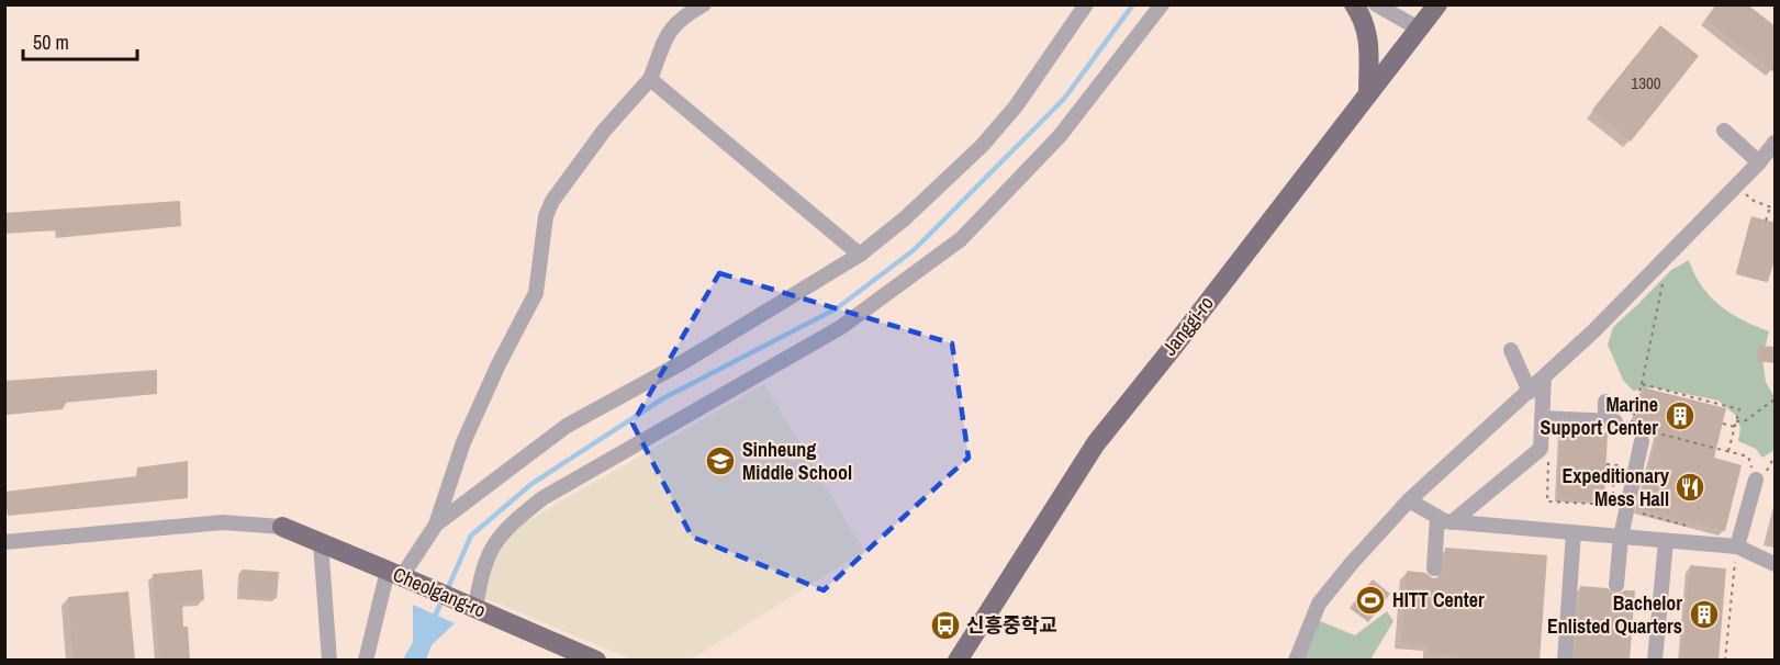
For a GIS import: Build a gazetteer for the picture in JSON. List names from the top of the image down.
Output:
{
  "streets": {
    "main road": ["Janggi-ro", "Cheolgang-ro"]
  },
  "places": {
    "building": ["Marine Support Center", "Bachelor Enlisted Quarters"],
    "school or university": ["Sinheung Middle School"],
    "restaurant": ["Expeditionary Mess Hall"],
    "sports": ["HITT Center"],
    "bus stop": ["신흥중학교"]
  },
  "house_numbers": ["1300"],
  "scale_bar": "50 m"
}
